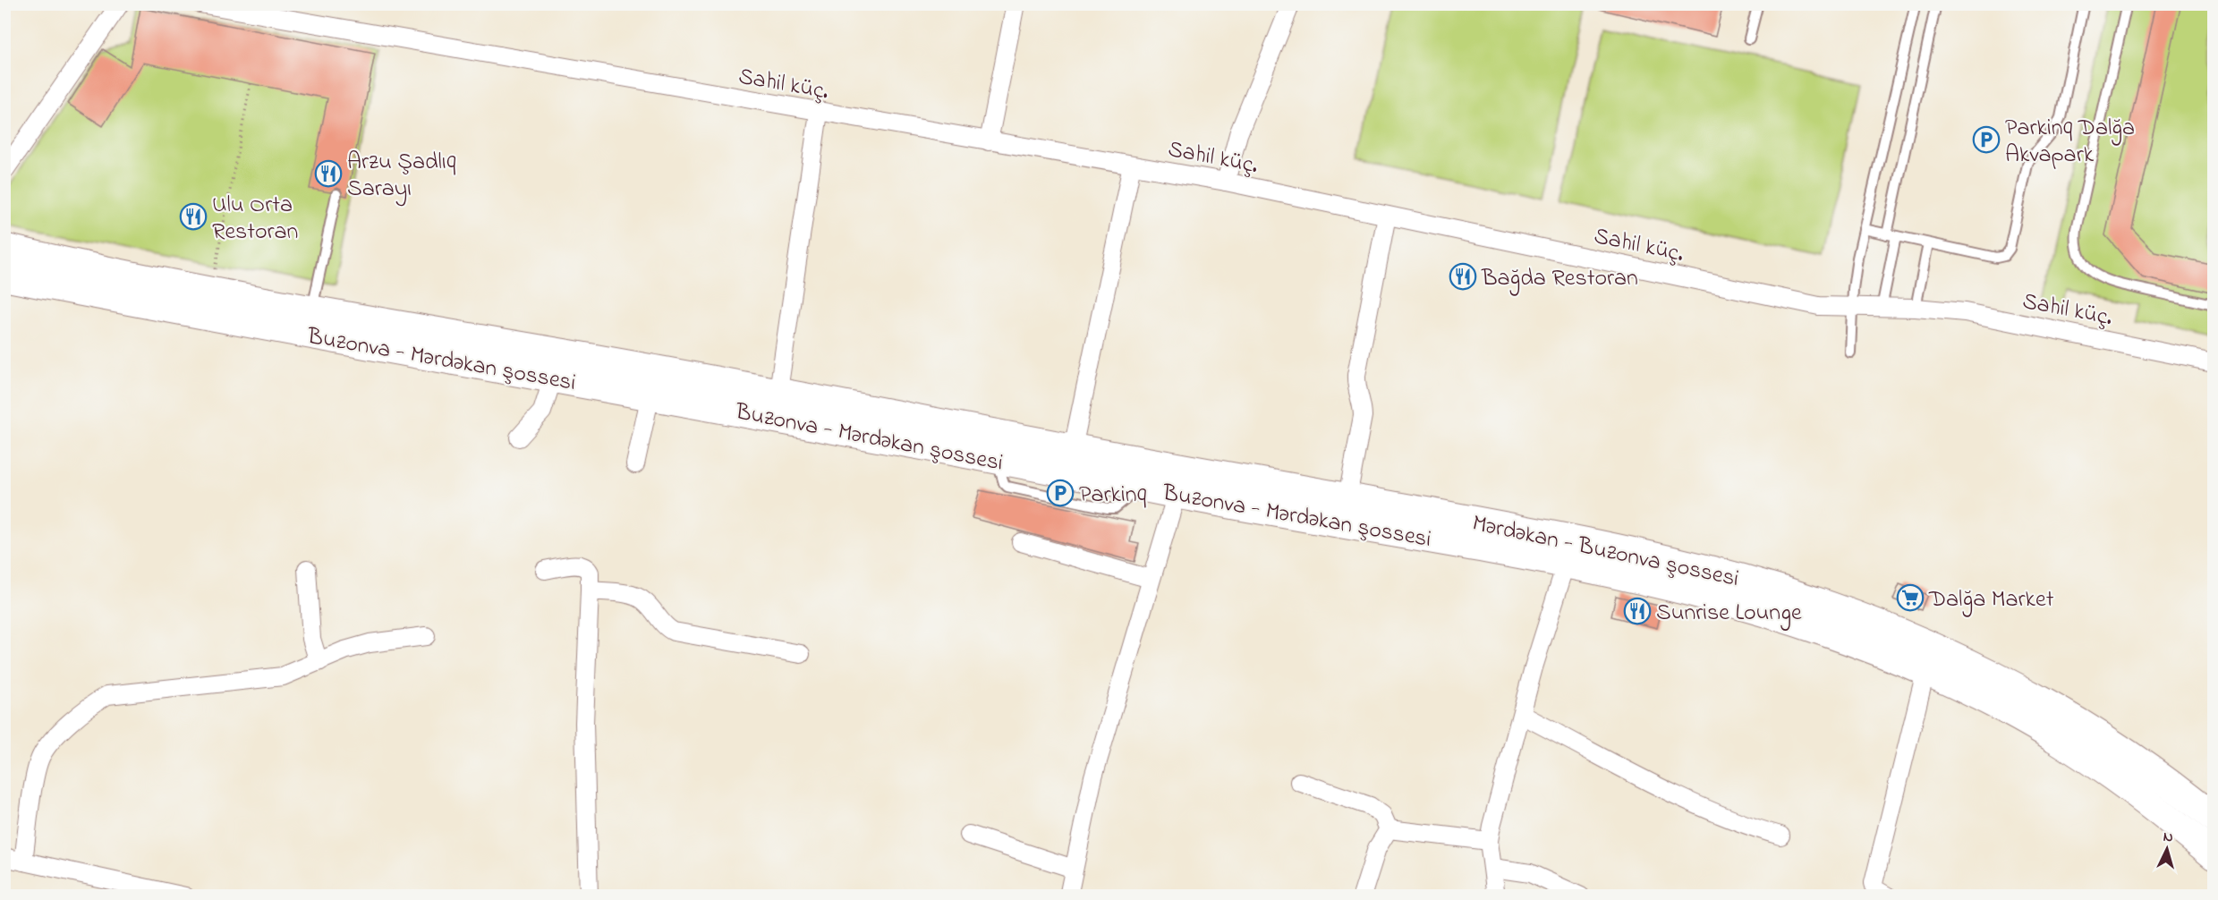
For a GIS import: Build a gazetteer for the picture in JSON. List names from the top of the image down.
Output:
{
  "streets": {
    "main road": ["Buzonva - Mərdəkan şossesi", "Mərdəkan - Buzonva şossesi"],
    "street": ["Sahil küç."]
  },
  "places": {
    "parking": ["Parkinq Dalğa Akvapark", "Parkinq"],
    "restaurant": [
      "Arzu Şadlıq Sarayı",
      "Ulu Orta Restoran",
      "Bağda Restoran",
      "Sunrise Lounge"
    ],
    "supermarket": ["Dalğa Market"]
  },
  "north": "top"
}
